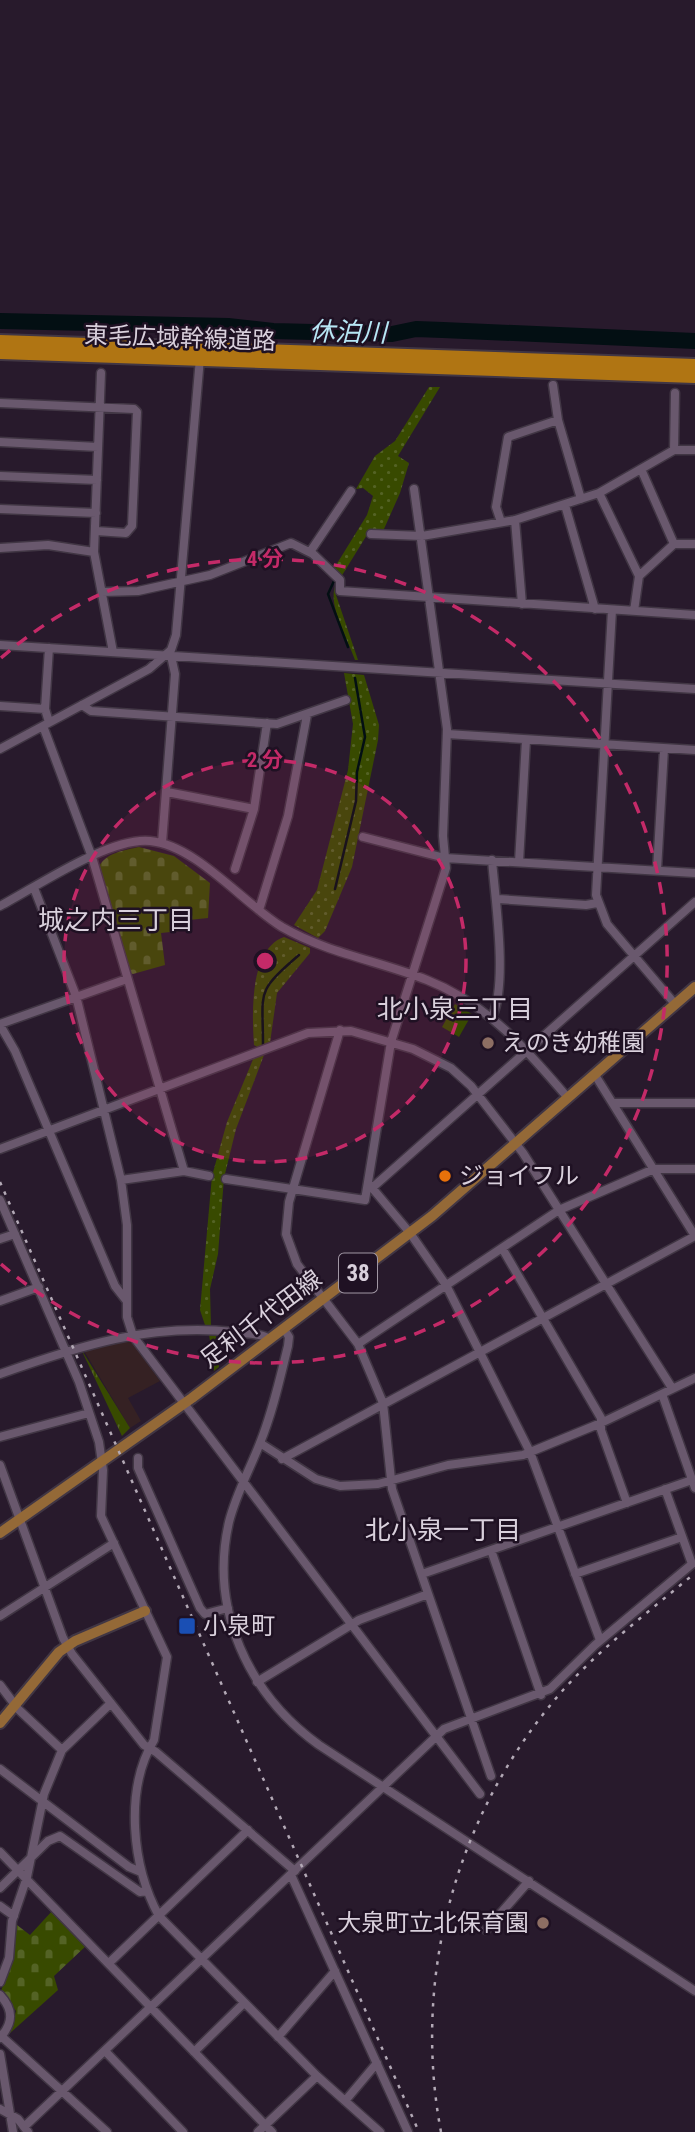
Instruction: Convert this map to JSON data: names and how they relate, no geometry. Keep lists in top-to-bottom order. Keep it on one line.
{"streets":{"highway":["東毛広域幹線道路"],"main road":["38","足利千代田線"]},"districts":["城之内三丁目","北小泉三丁目","北小泉一丁目"],"water":["休泊川"],"places":{"other":["えのき幼稚園","ジョイフル","大泉町立北保育園"],"transit":["小泉町"]},"rings":["4 分","2 分"]}
